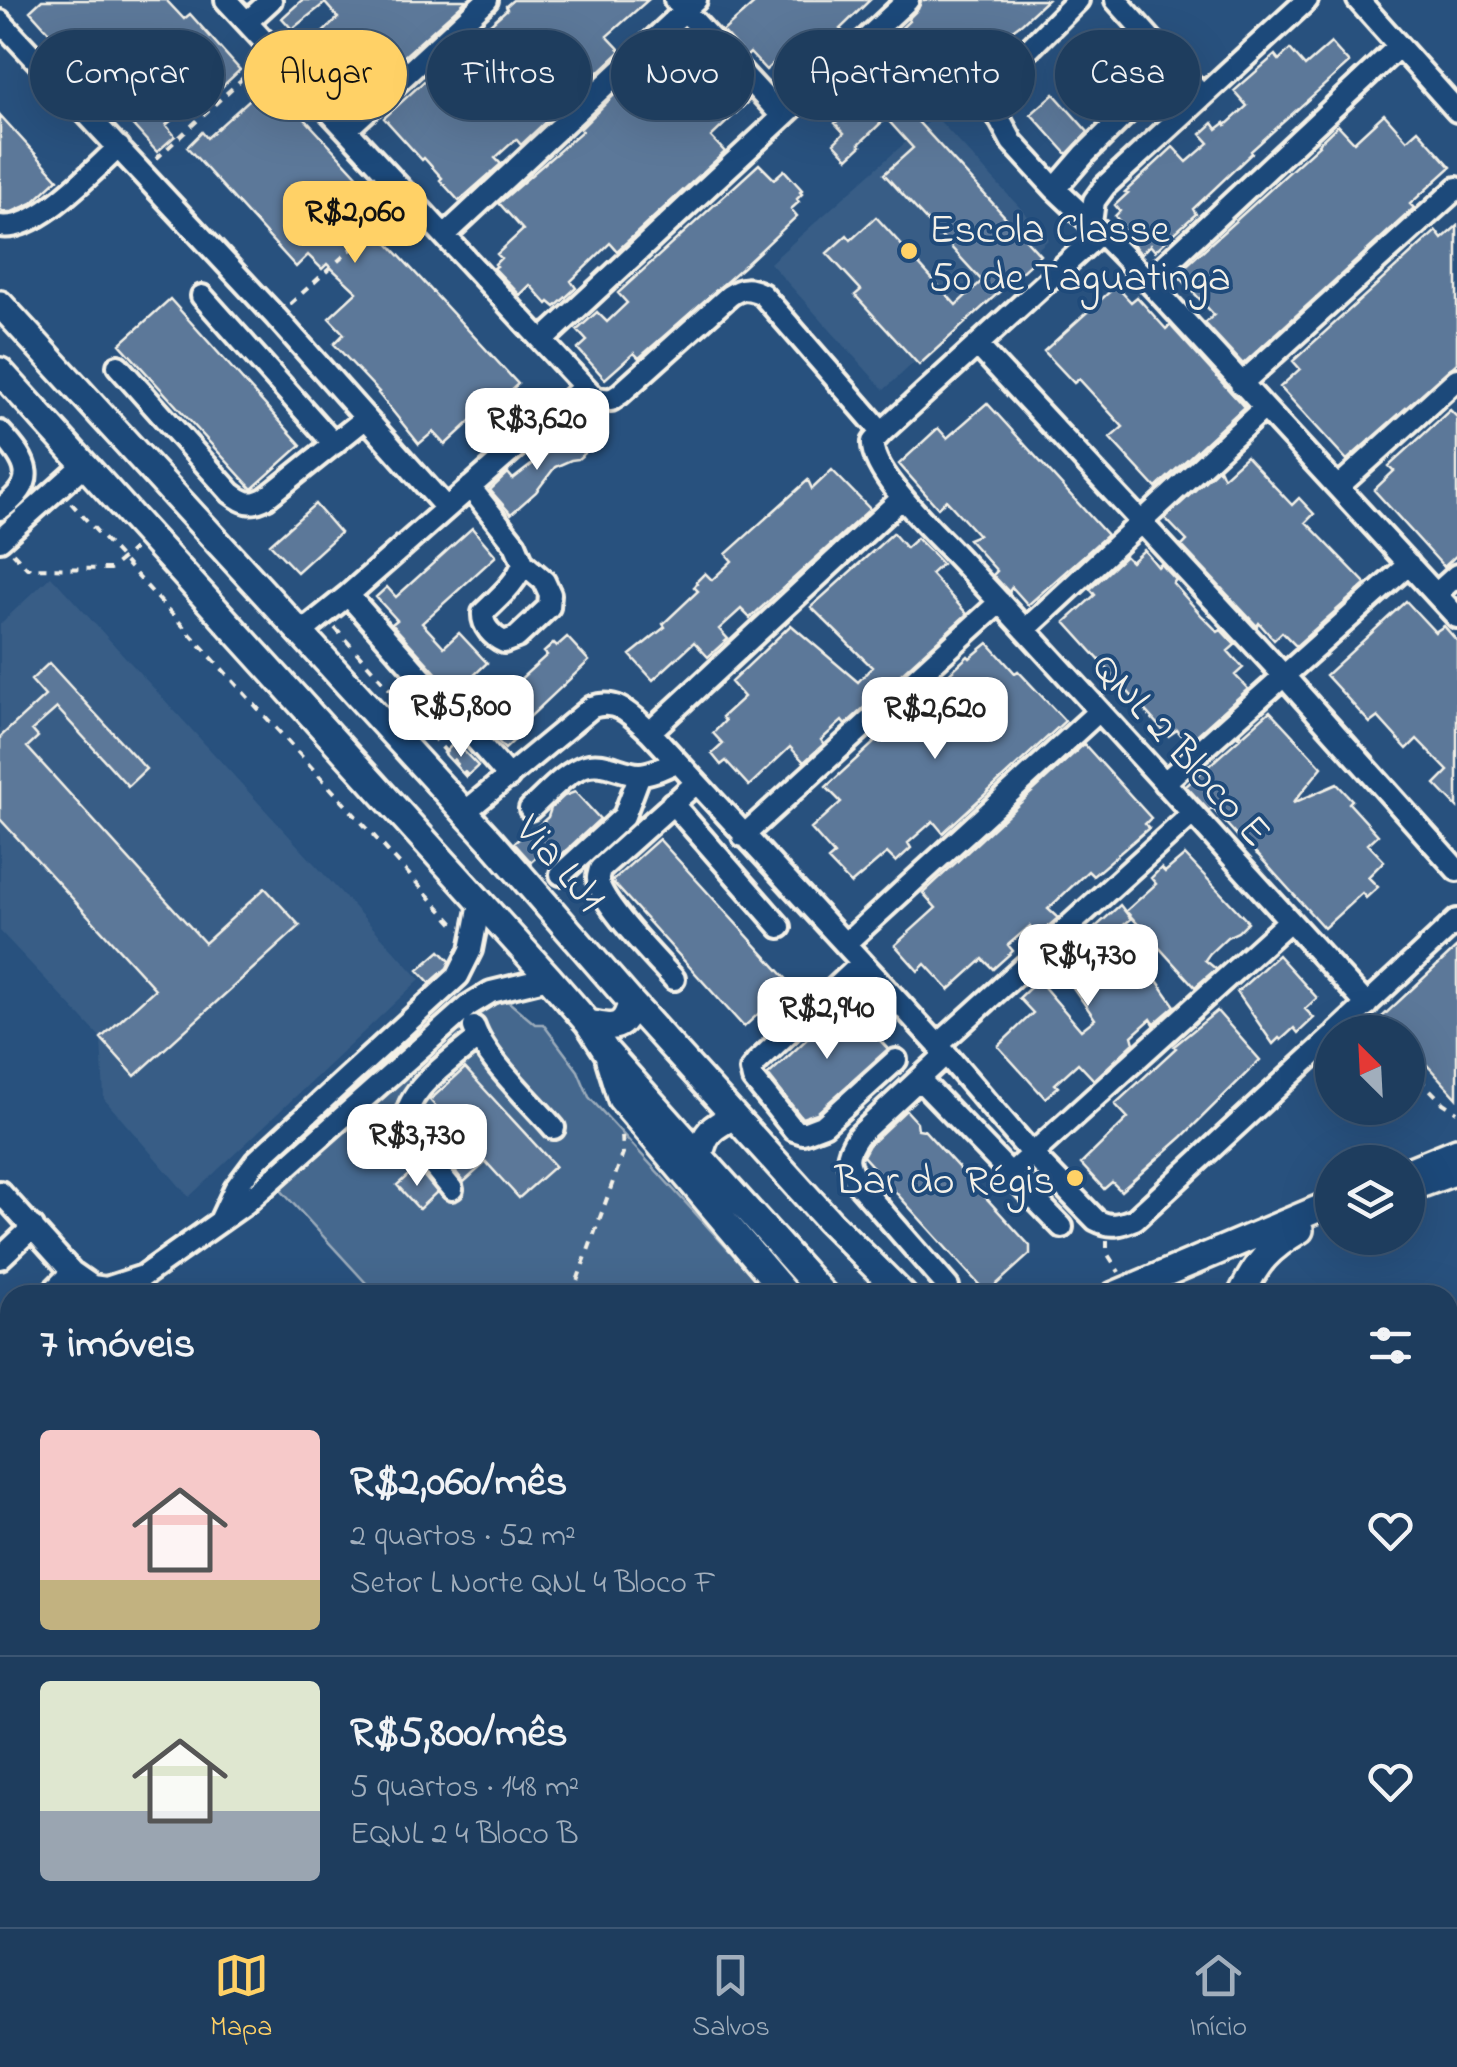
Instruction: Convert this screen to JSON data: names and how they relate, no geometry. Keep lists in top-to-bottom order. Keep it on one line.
{"streets":{"main road":["Via LJ1"],"street":["QNL 2 Bloco E"]},"places":["Escola Classe 50 de Taguatinga","Bar do Régis"],"north":"top left","page":{"chip":["Comprar","Alugar","Filtros","Novo","Apartamento","Casa"],"price":["R$2,060","R$3,620","R$5,800","R$2,620","R$4,730","R$2,940","R$3,730"],"heading":"7 imóveis","list":[{"name":"R$2,060/mês","note":"2 quartos · 52 m² · Setor L Norte QNL 4 Bloco F"},{"name":"R$5,800/mês","note":"5 quartos · 148 m² · EQNL 2 4 Bloco B"}],"tabs":["Mapa","Salvos","Início"]}}
